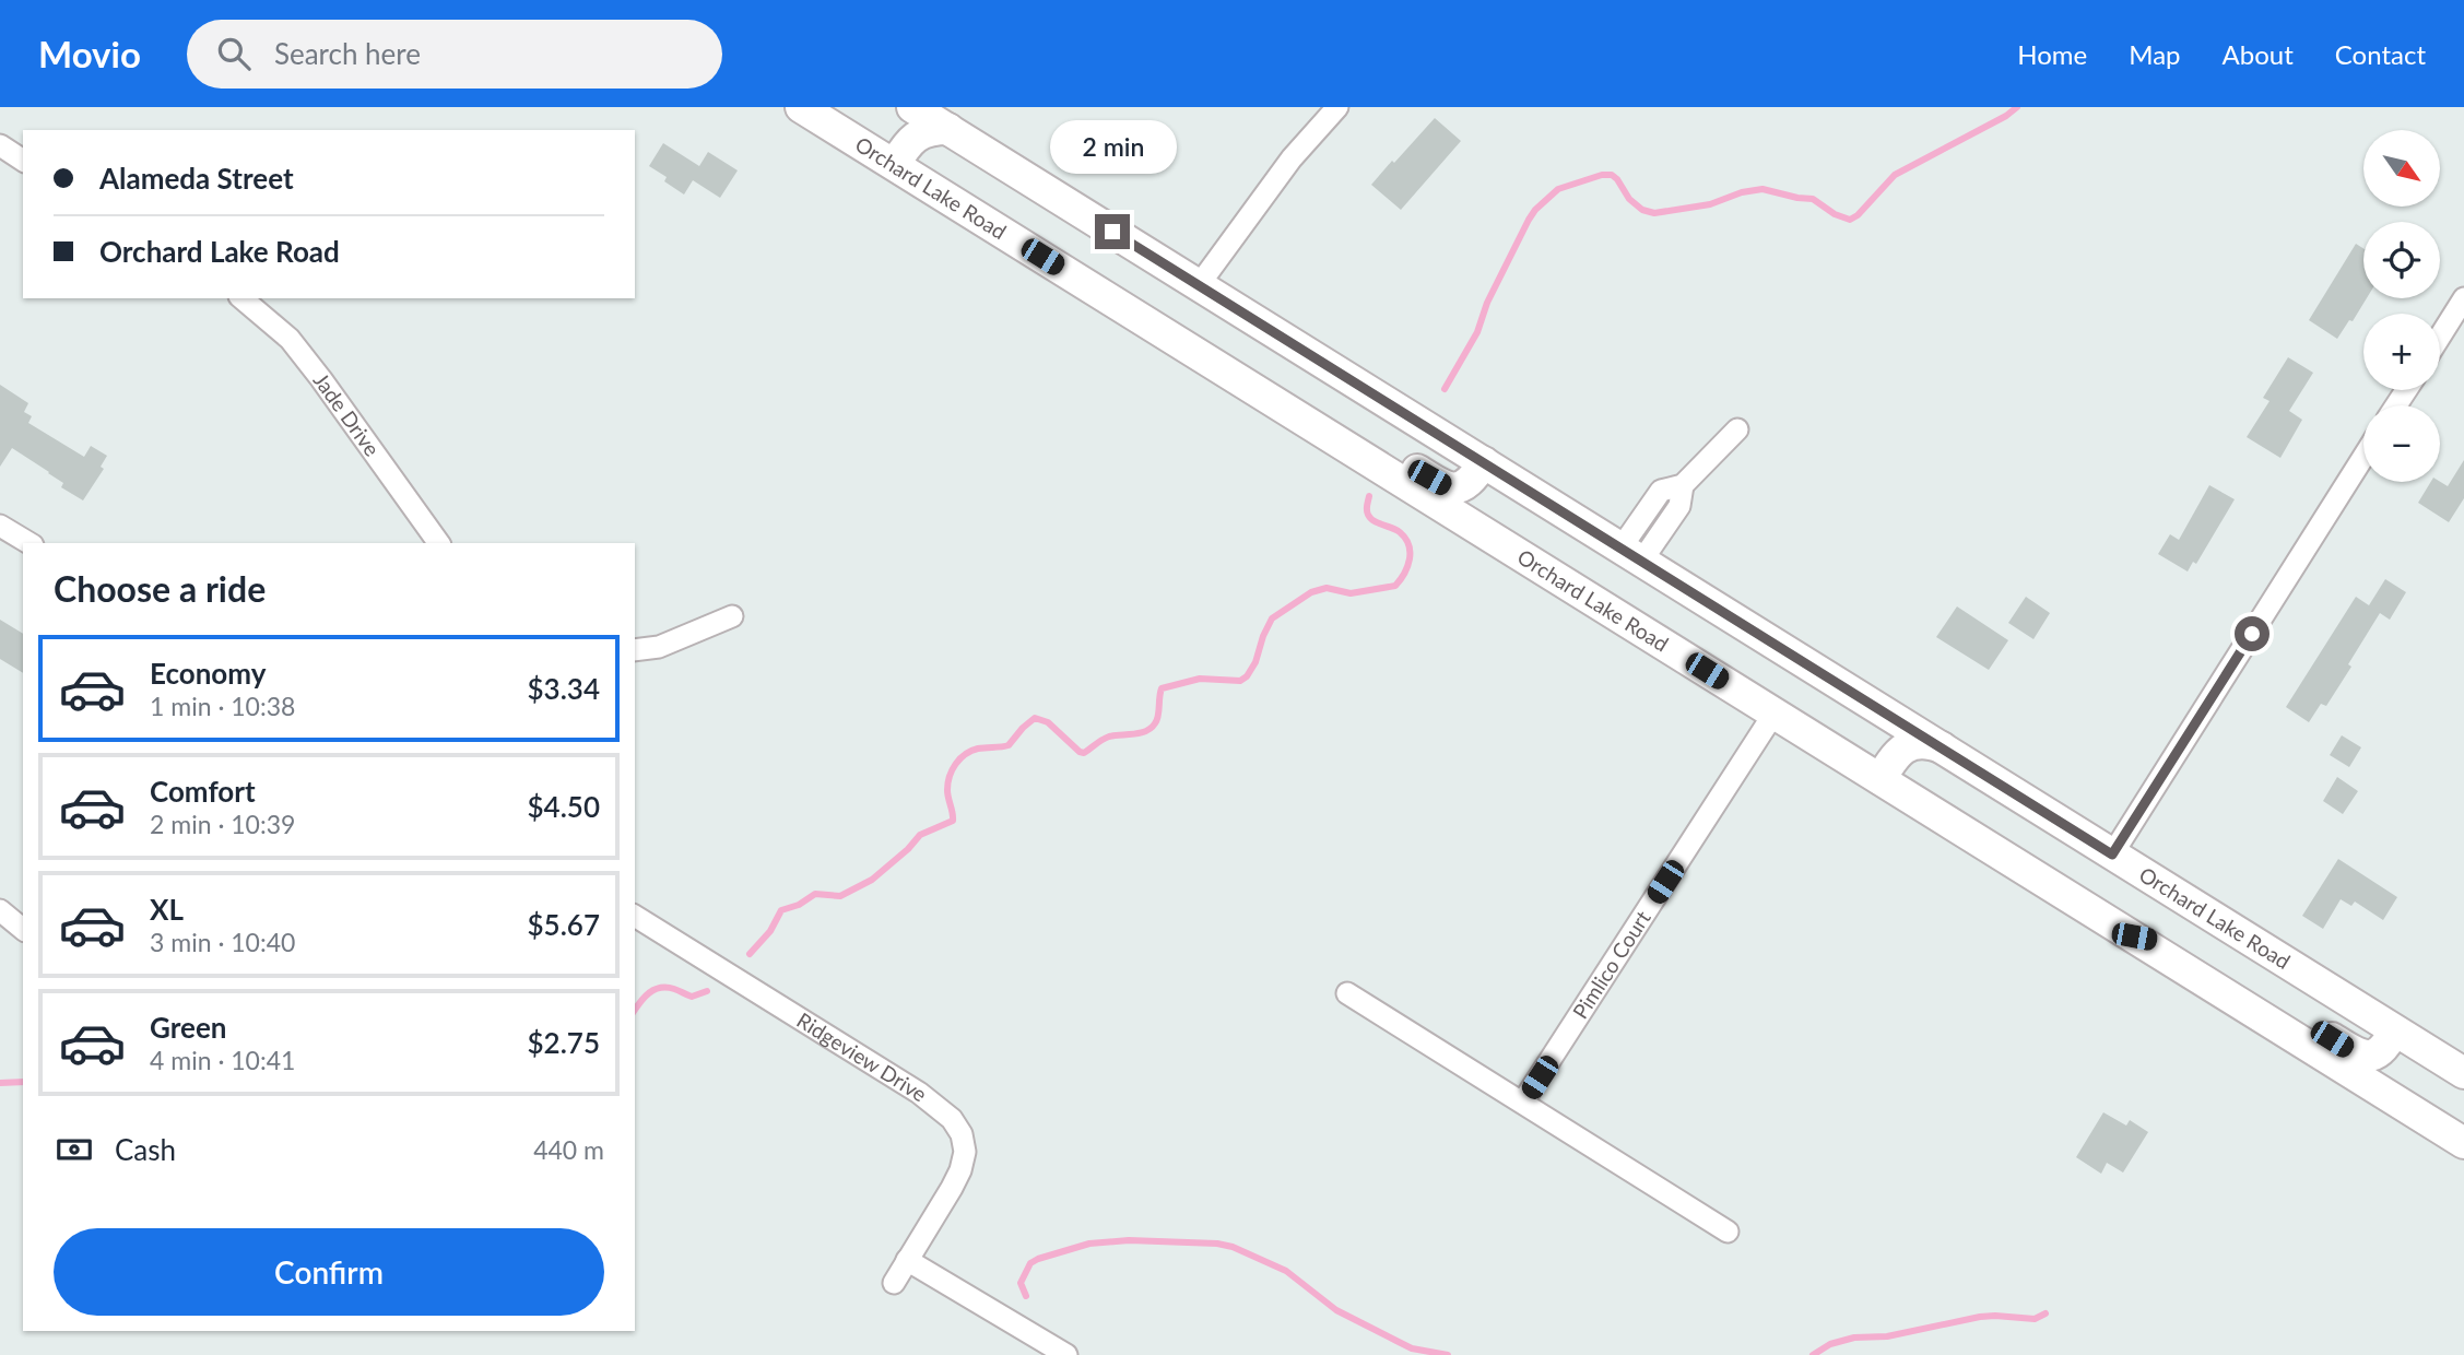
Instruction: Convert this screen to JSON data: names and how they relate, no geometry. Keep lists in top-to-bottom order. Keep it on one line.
{"streets":{"main road":["Orchard Lake Road"],"street":["Jade Drive","Pimlico Court","Ridgeview Drive"]},"crossings":[["Orchard Lake Road","Pimlico Court"]],"north":"bottom right","page":{"header":"Movio","search":"Search here","nav":["Home","Map","About","Contact"],"bubble":"2 min","map_buttons":["+","−"],"banner":["Alameda Street","Orchard Lake Road"],"heading":"Choose a ride","list":[{"name":"Economy","note":"1 min · 10:38","value":"$3.34"},{"name":"Comfort","note":"2 min · 10:39","value":"$4.50"},{"name":"XL","note":"3 min · 10:40","value":"$5.67"},{"name":"Green","note":"4 min · 10:41","value":"$2.75"}],"pay":["Cash","440 m"],"buttons":"Confirm"}}
